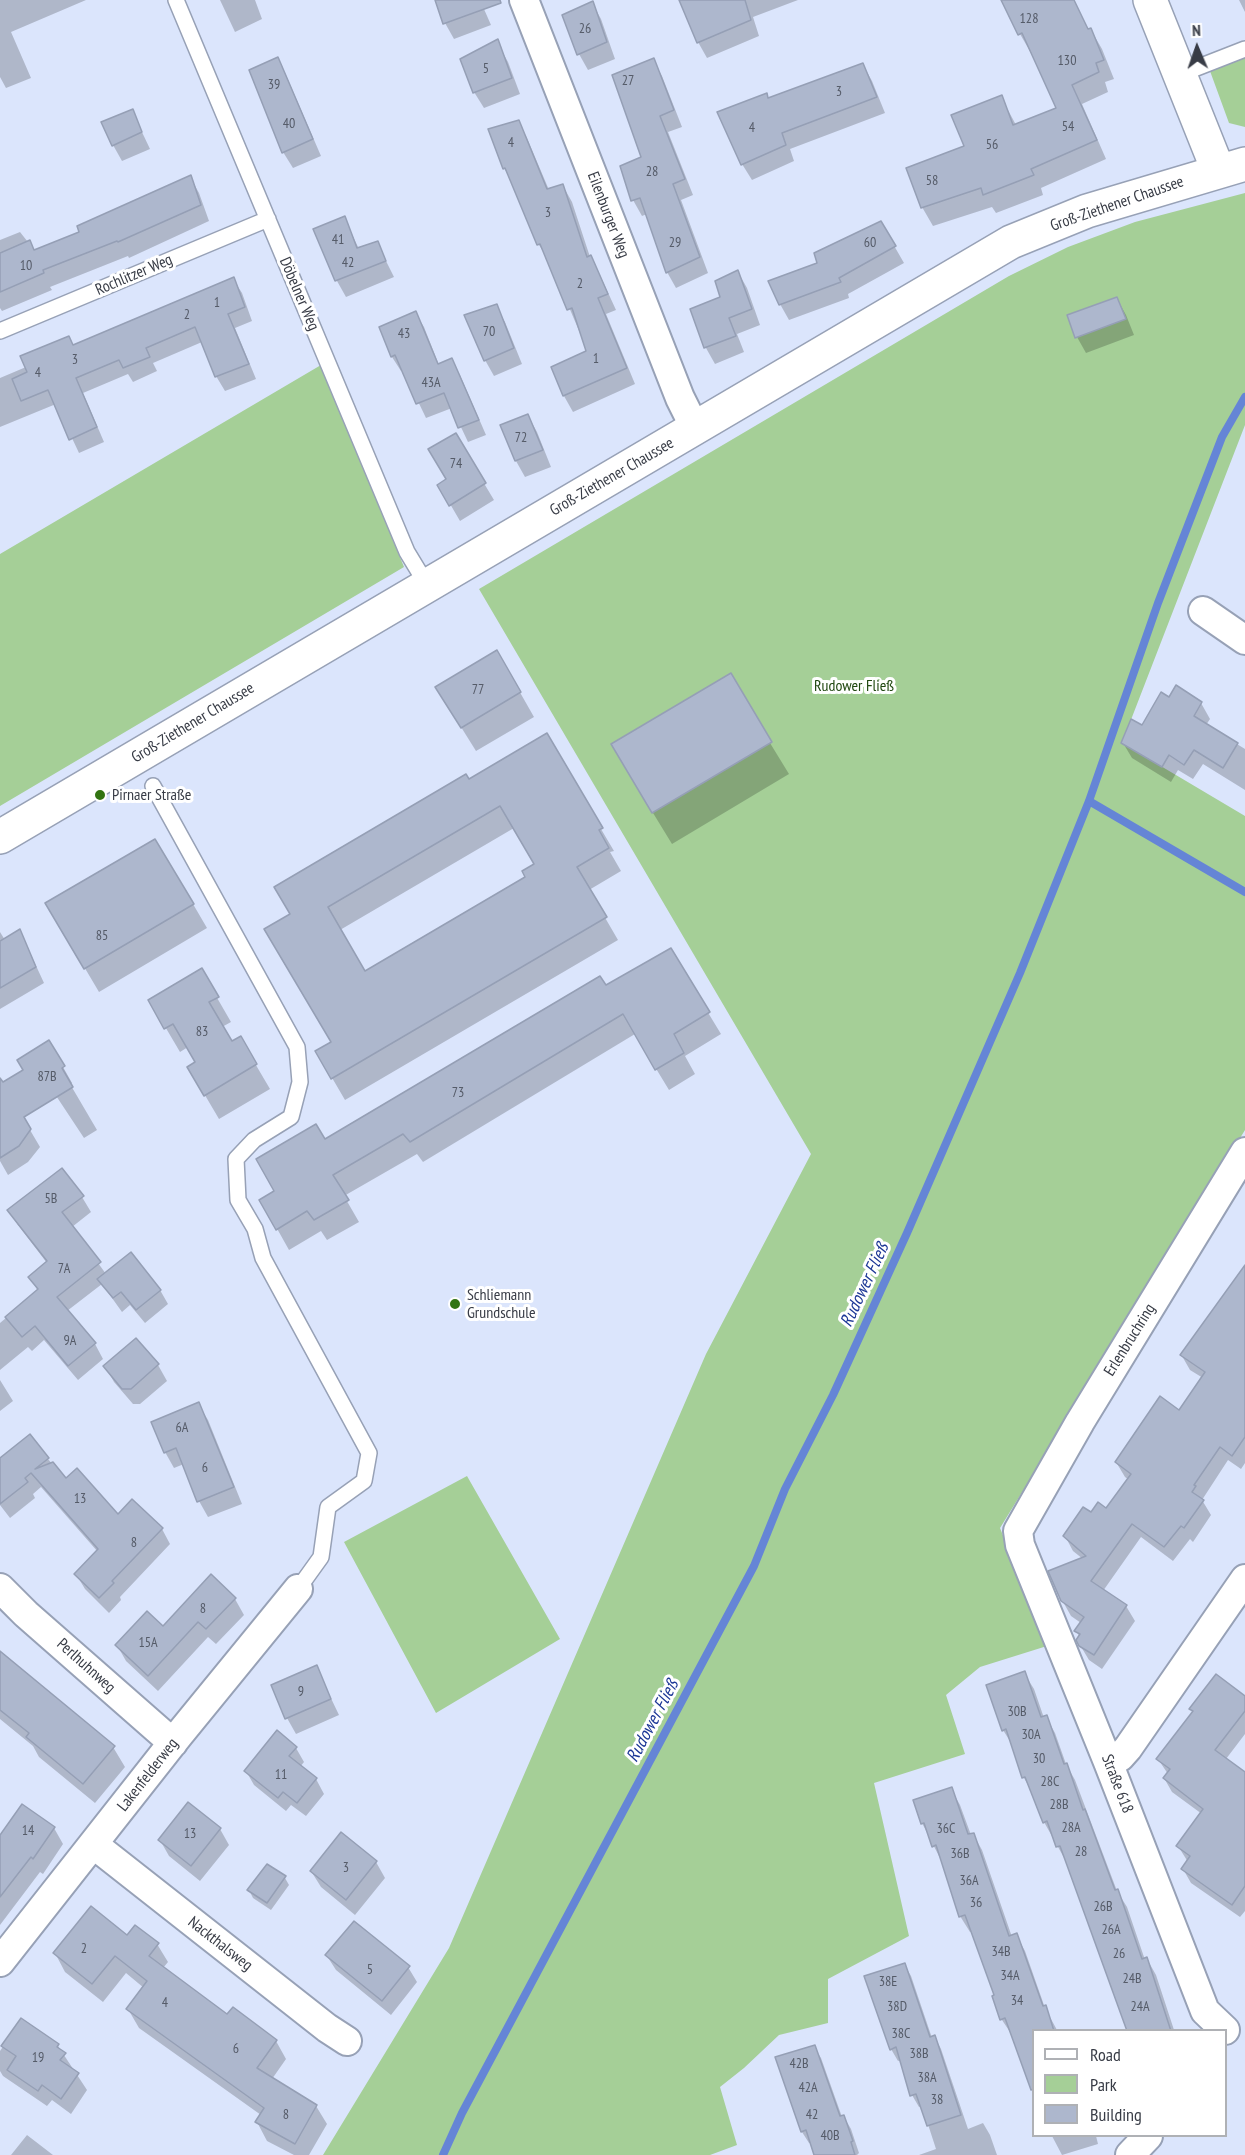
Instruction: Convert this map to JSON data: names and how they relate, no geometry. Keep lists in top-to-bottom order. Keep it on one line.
{"streets":{"street":["Groß-Ziethener Chaussee","Eilenburger Weg","Erlenbruchring","Perlhuhnweg","Lakenfelderweg","Straße 618","Nackthalsweg"],"lane":["Rochlitzer Weg","Döbelner Weg"]},"crossings":[["Groß-Ziethener Chaussee","Eilenburger Weg"],["Groß-Ziethener Chaussee","Döbelner Weg"],["Rochlitzer Weg","Döbelner Weg"],["Erlenbruchring","Straße 618"],["Perlhuhnweg","Lakenfelderweg"],["Lakenfelderweg","Nackthalsweg"]],"water":["Rudower Fließ"],"parks":["Rudower Fließ"],"places":["Pirnaer Straße","Schliemann Grundschule"],"house_numbers":["128","26","130","5","27","39","3","40","54","4","4","56","28","58","3","41","29","60","42","10","2","1","2","70","43","1","3","4","43A","72","74","77","85","83","87B","73","5B","7A","9A","6A","6","13","8","8","15A","9","30B","30A","30","11","28C","28B","28A","36C","14","13","28","36B","3","36A","36","26B","26A","2","34B","26","5","34A","24B","38E","34","4","38D","24A","38C","6","38B","19","42B","38A","42A","38","8","42","40B"],"legend":["Road","Park","Building"],"north":"top"}
